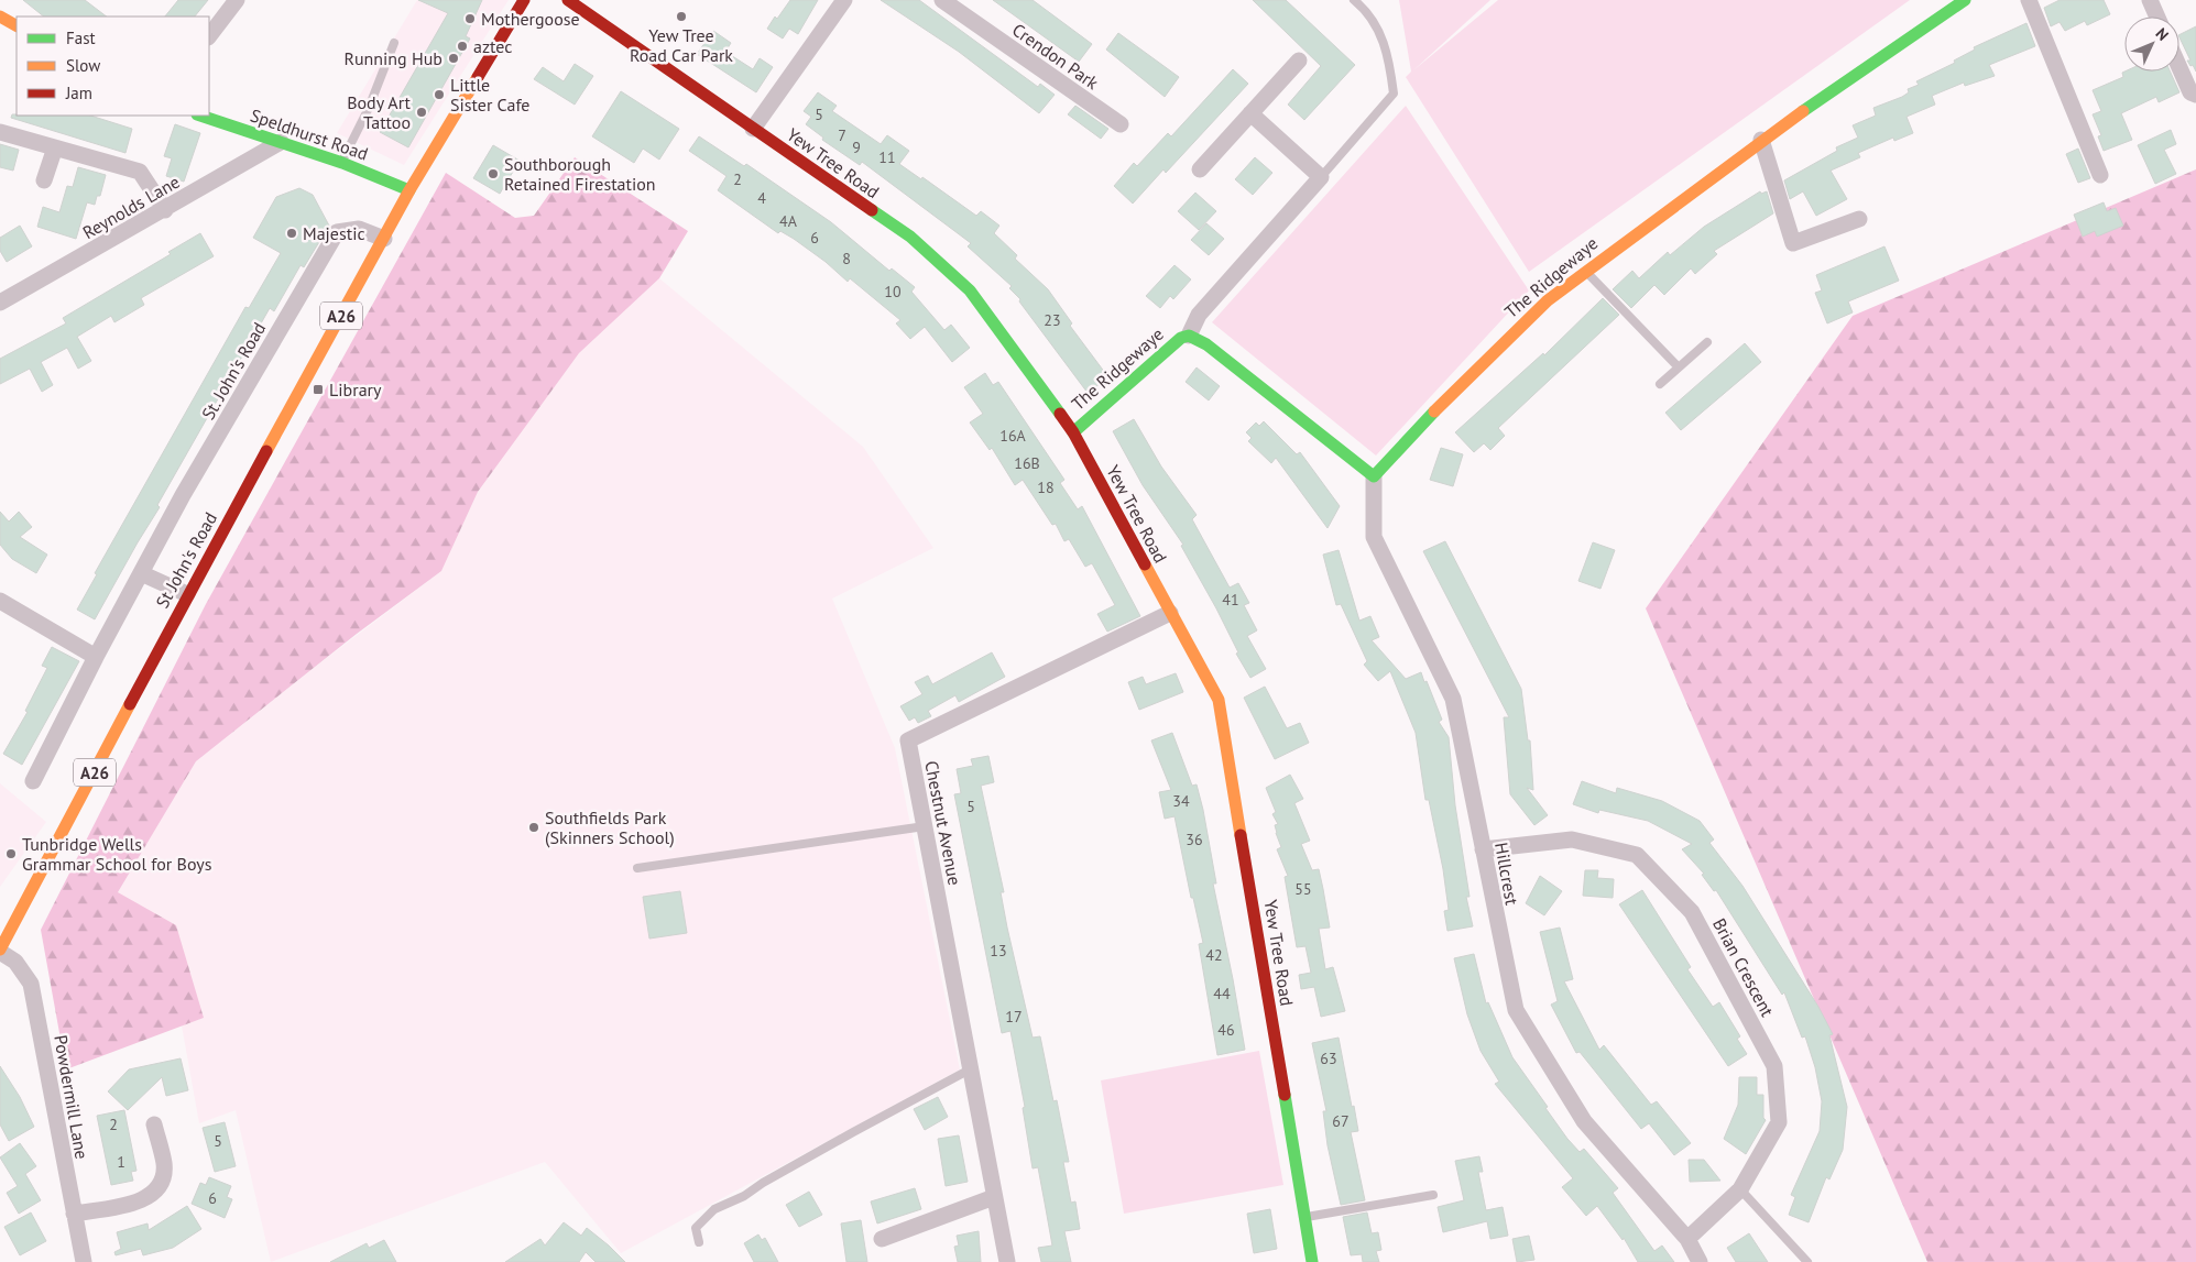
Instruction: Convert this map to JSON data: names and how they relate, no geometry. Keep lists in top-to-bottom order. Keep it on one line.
{"streets":{"main road":["Speldhurst Road","Yew Tree Road","The Ridgewaye","A26","St John's Road"],"street":["Crendon Park","Reynolds Lane","St. John's Road","Chestnut Avenue","Hillcrest","Brian Crescent","Powdermill Lane"]},"crossings":[["Speldhurst Road","Reynolds Lane"],["Speldhurst Road","A26"],["Speldhurst Road","St John's Road"],["Yew Tree Road","The Ridgewaye"],["Yew Tree Road","Chestnut Avenue"],["The Ridgewaye","Hillcrest"],["A26","St John's Road"],["St. John's Road","St John's Road"],["St John's Road","Powdermill Lane"],["Hillcrest","Brian Crescent"]],"places":{"other":["Yew Tree Road Car Park","Mothergoose","aztec","Running Hub","Little Sister Cafe","Body Art Tattoo","Southborough Retained Firestation","Majestic","Southfields Park (Skinners School)","Tunbridge Wells Grammar School for Boys"],"transit":["Library"]},"house_numbers":["5","7","9","11","2","4","4A","6","8","10","23","16A","16B","18","41","34","5","36","55","13","42","44","17","46","63","67","2","5","1","6"],"legend":["Fast","Slow","Jam"],"north":"top right"}
